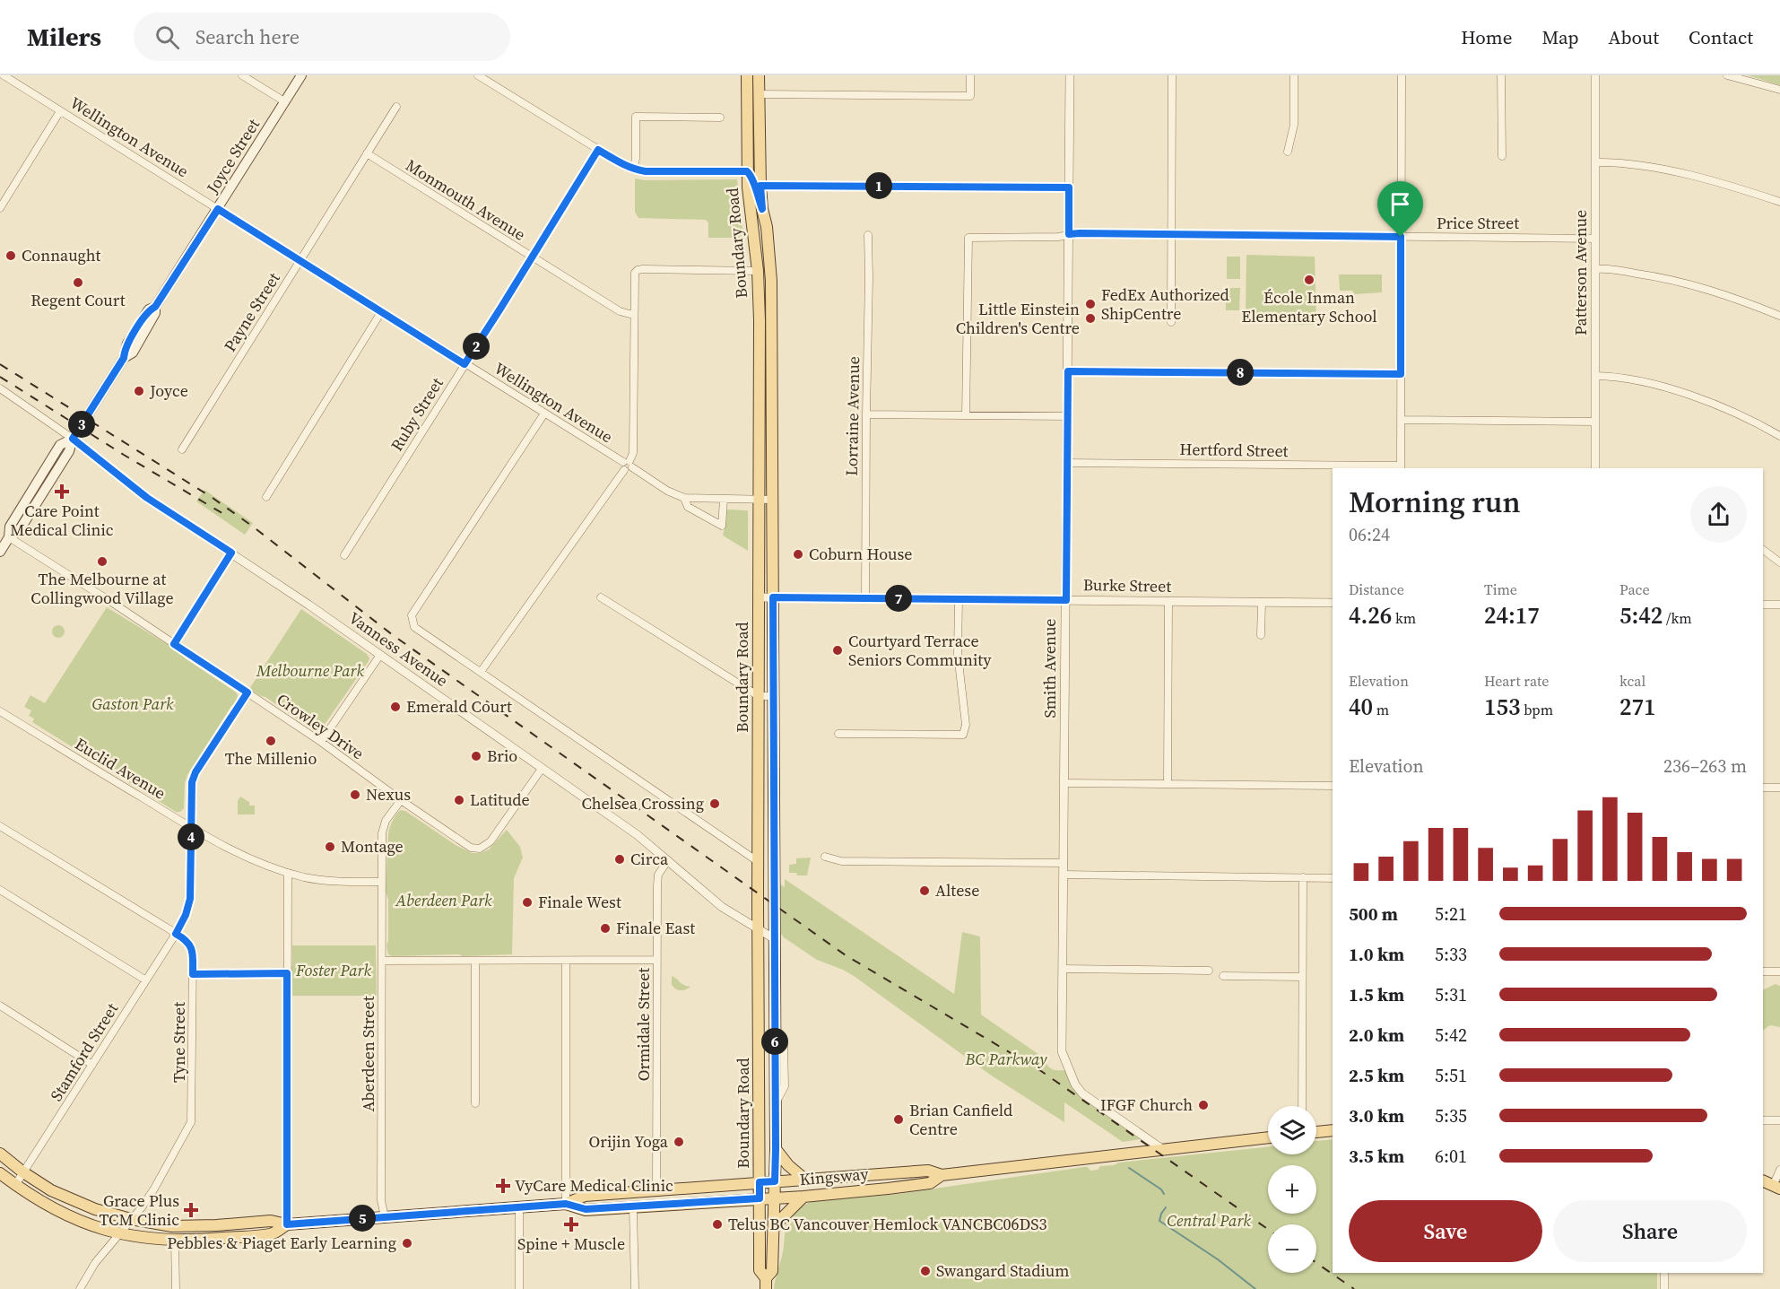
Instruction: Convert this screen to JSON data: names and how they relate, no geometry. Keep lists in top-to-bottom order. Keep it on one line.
{"streets":{"main road":["Joyce Street","Boundary Road","Kingsway"],"street":["Wellington Avenue","Monmouth Avenue","Price Street","Patterson Avenue","Payne Street","Ruby Street","Lorraine Avenue","Hertford Street","Burke Street","Vanness Avenue","Smith Avenue","Crowley Drive","Euclid Avenue","Ormidale Street","Tyne Street","Stamford Street","Aberdeen Street"]},"crossings":[["Wellington Avenue","Joyce Street"],["Wellington Avenue","Boundary Road"],["Wellington Avenue","Payne Street"],["Wellington Avenue","Ruby Street"],["Wellington Avenue","Vanness Avenue"],["Joyce Street","Vanness Avenue"],["Joyce Street","Crowley Drive"],["Monmouth Avenue","Payne Street"],["Monmouth Avenue","Ruby Street"],["Price Street","Patterson Avenue"],["Price Street","Smith Avenue"],["Boundary Road","Burke Street"],["Boundary Road","Vanness Avenue"],["Boundary Road","Kingsway"],["Lorraine Avenue","Burke Street"],["Hertford Street","Smith Avenue"],["Burke Street","Smith Avenue"],["Vanness Avenue","Crowley Drive"],["Vanness Avenue","Ormidale Street"],["Smith Avenue","Kingsway"],["Crowley Drive","Aberdeen Street"],["Euclid Avenue","Aberdeen Street"],["Ormidale Street","Kingsway"],["Tyne Street","Stamford Street"],["Tyne Street","Kingsway"],["Stamford Street","Kingsway"],["Aberdeen Street","Kingsway"]],"parks":["Melbourne Park","Gaston Park","Aberdeen Park","Foster Park","BC Parkway","Central Park"],"places":{"other":["Connaught","École Inman Elementary School","Regent Court","FedEx Authorized ShipCentre","Little Einstein Children's Centre","Joyce","Coburn House","The Melbourne at Collingwood Village","Courtyard Terrace Seniors Community","Emerald Court","The Millenio","Brio","Nexus","Latitude","Chelsea Crossing","Montage","Circa","Altese","Finale West","Finale East","IFGF Church","Brian Canfield Centre","Orijin Yoga","Telus BC Vancouver Hemlock VANCBC06DS3","Pebbles & Piaget Early Learning","Swangard Stadium"],"health":["Care Point Medical Clinic","VyCare Medical Clinic","Grace Plus TCM Clinic","Spine + Muscle"]},"page":{"header":"Milers","search":"Search here","nav":["Home","Map","About","Contact"],"pins":["1","2","8","3","7","4","6","5"],"heading":["Morning run","06:24"],"stats":[["Distance","4.26 km"],["Time","24:17"],["Pace","5:42 /km"],["Elevation","40 m"],["Heart rate","153 bpm"],["kcal","271"]],"chart":["Elevation","236–263 m"],"list":[{"name":"500 m","note":"5:21"},{"name":"1.0 km","note":"5:33"},{"name":"1.5 km","note":"5:31"},{"name":"2.0 km","note":"5:42"},{"name":"2.5 km","note":"5:51"},{"name":"3.0 km","note":"5:35"},{"name":"3.5 km","note":"6:01"}],"map_buttons":["+","−"],"buttons":["Save","Share"]}}
